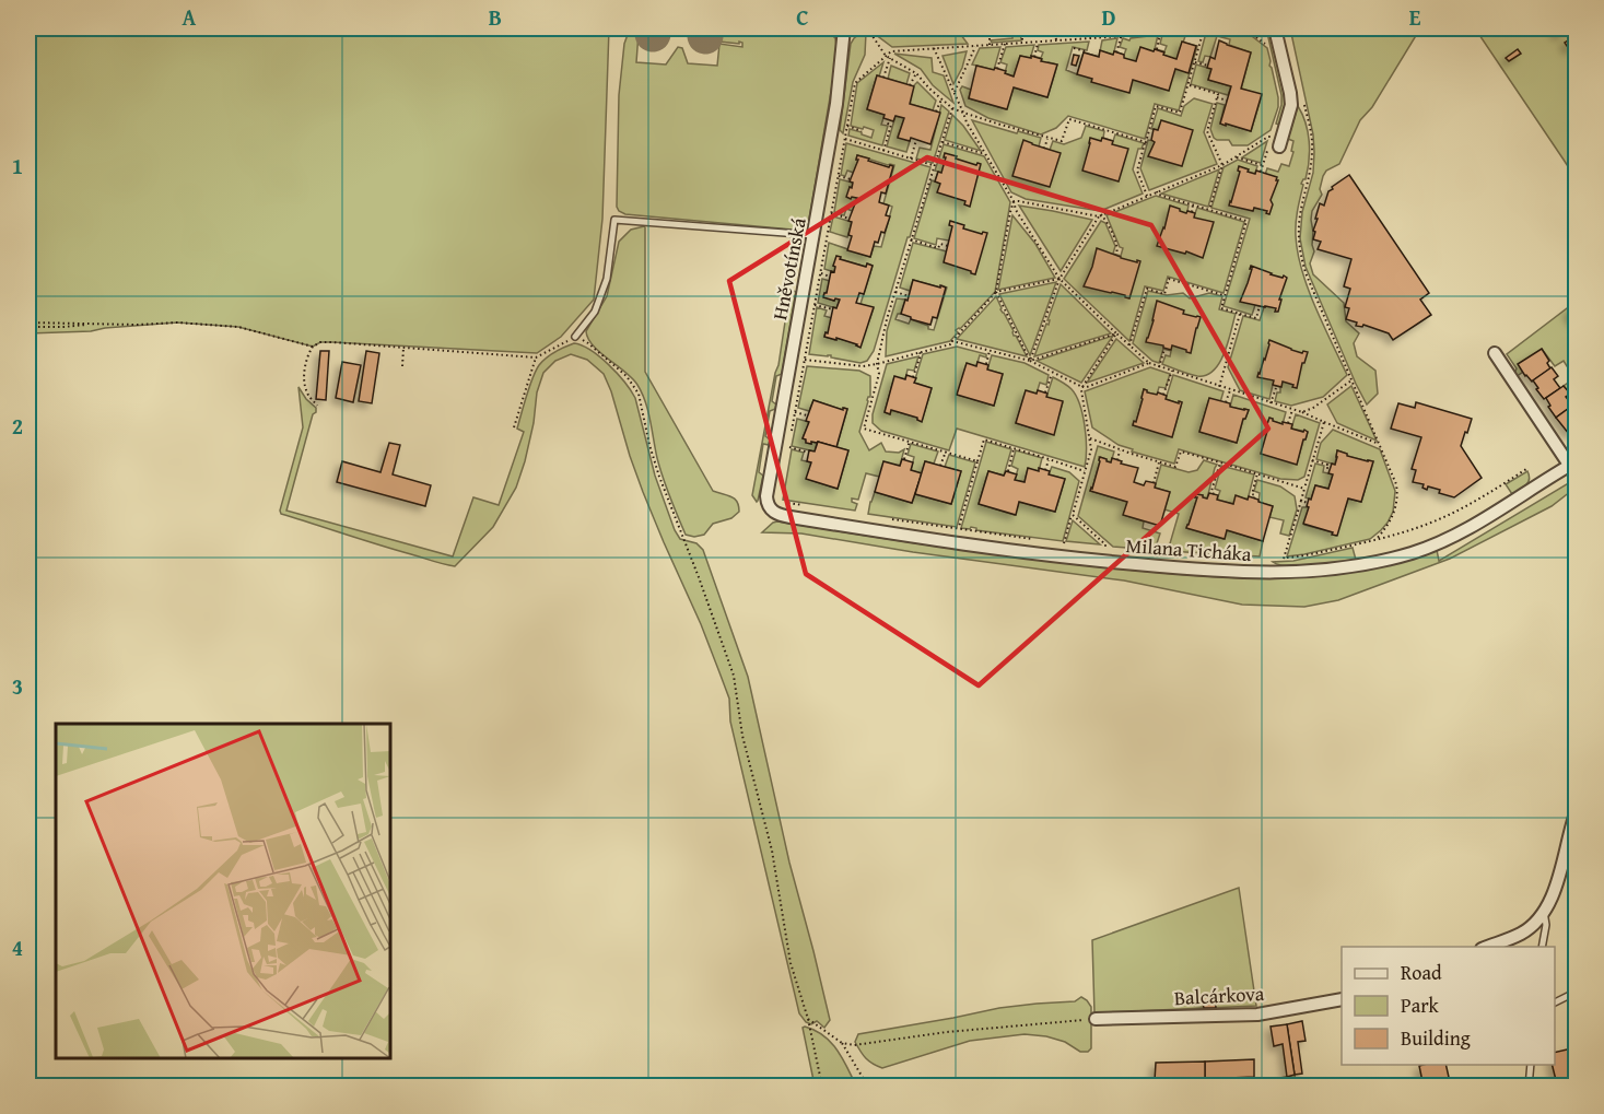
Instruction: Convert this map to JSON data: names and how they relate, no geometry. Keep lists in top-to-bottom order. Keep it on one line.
{"streets":{"street":["Hněvotínská","Milana Ticháka","Balcárkova"]},"crossings":[["Hněvotínská","Milana Ticháka"]],"legend":["Road","Park","Building"],"grid":{"columns":["A","B","C","D","E"],"rows":["1","2","3","4"]}}
